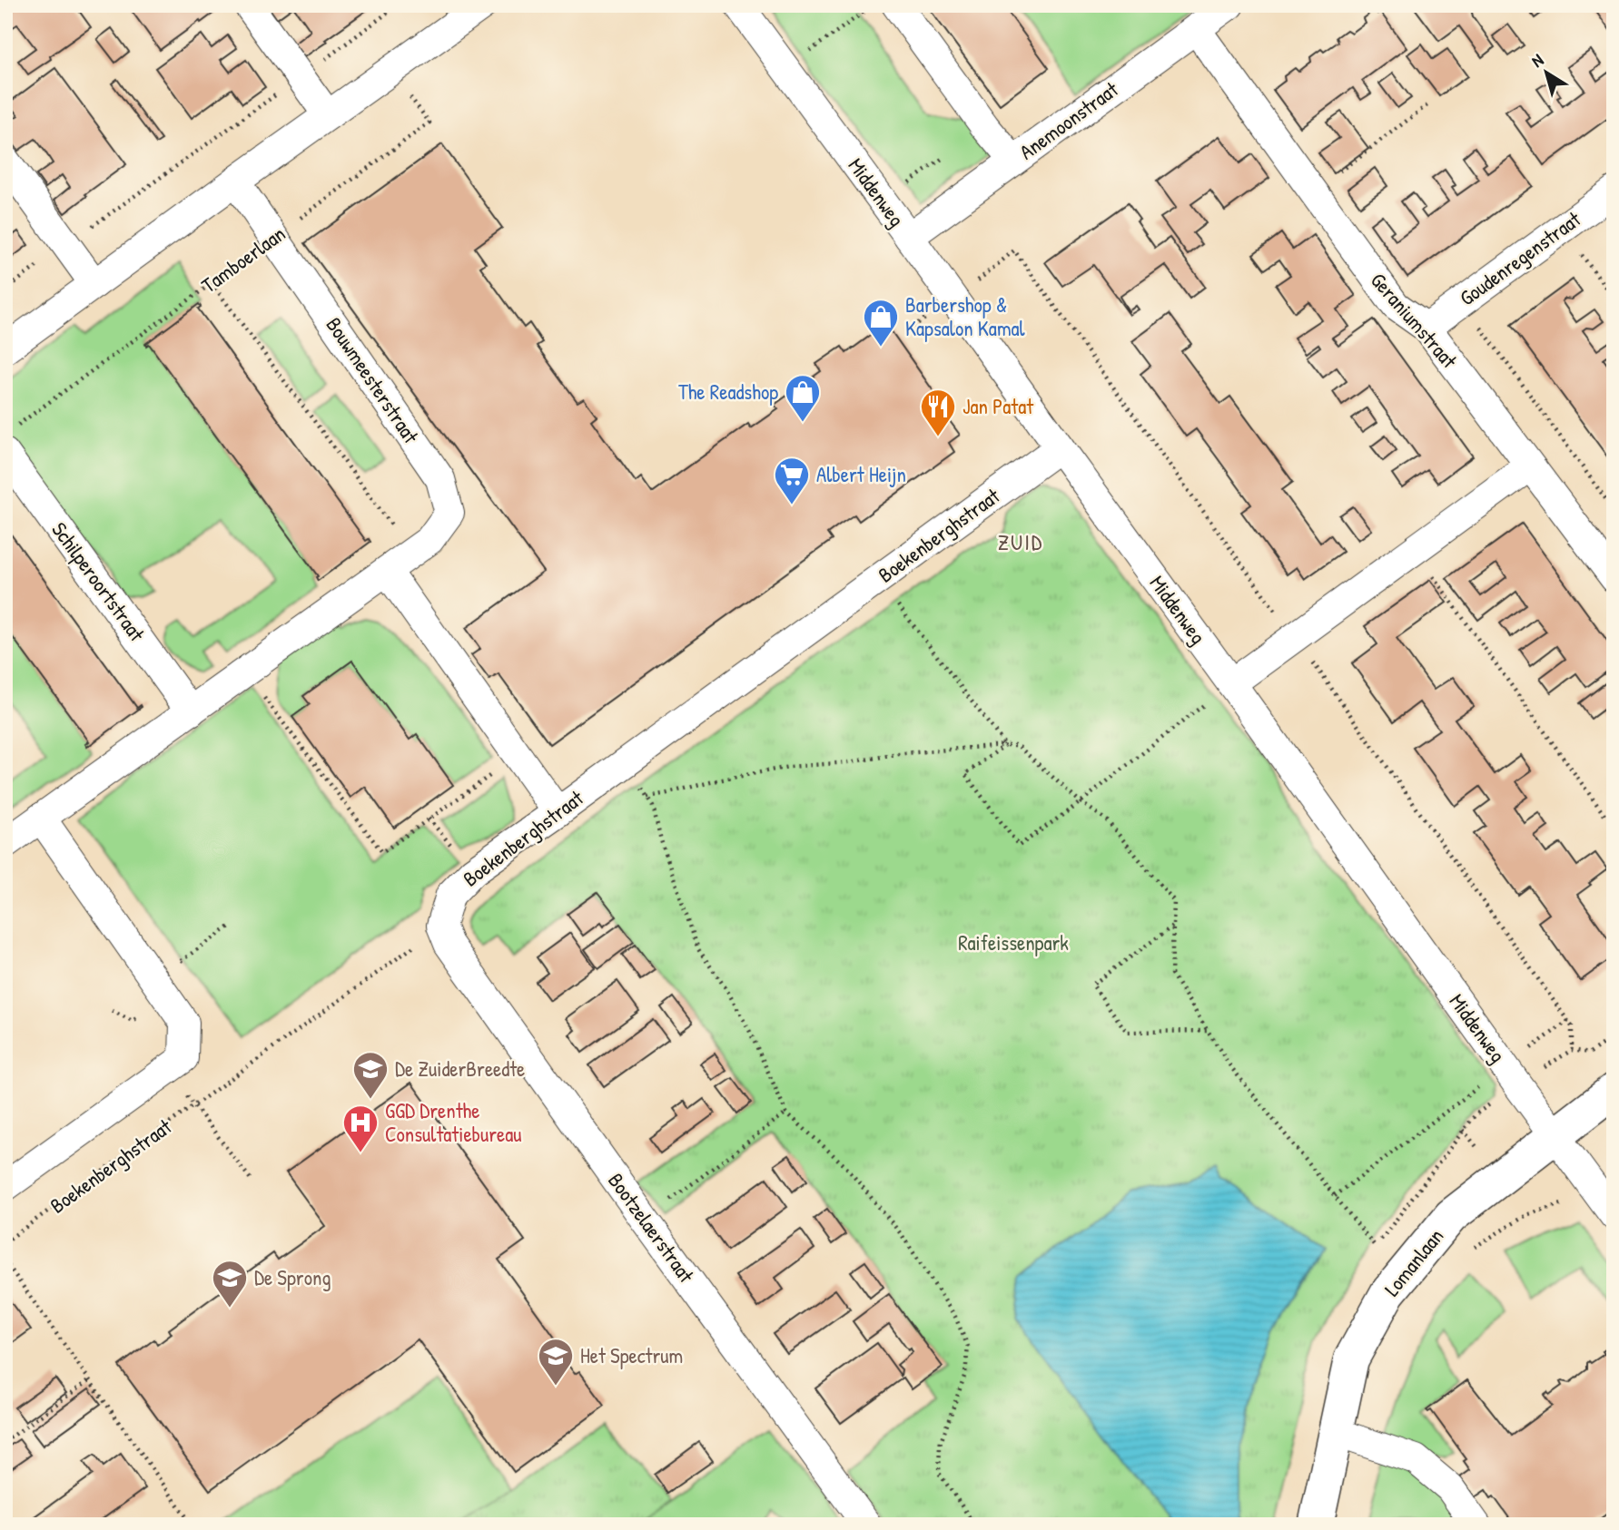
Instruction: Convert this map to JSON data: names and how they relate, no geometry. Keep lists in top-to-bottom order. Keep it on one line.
{"streets":{"street":["Anemoonstraat","Middenweg","Goudenregenstraat","Geraniumstraat","Bouwmeesterstraat","Boekenberghstraat","Schilperoortstraat","Bootzelaerstraat","Lomanlaan"],"path":["Tamboerlaan"]},"crossings":[["Anemoonstraat","Middenweg"],["Anemoonstraat","Geraniumstraat"],["Middenweg","Boekenberghstraat"],["Middenweg","Lomanlaan"],["Goudenregenstraat","Geraniumstraat"],["Tamboerlaan","Bouwmeesterstraat"],["Tamboerlaan","Schilperoortstraat"],["Bouwmeesterstraat","Schilperoortstraat"],["Boekenberghstraat","Bootzelaerstraat"]],"districts":["ZUID"],"parks":["Raifeissenpark"],"places":{"shop":["Barbershop & Kapsalon Kamal","The Readshop"],"restaurant":["Jan Patat"],"supermarket":["Albert Heijn"],"school or university":["De ZuiderBreedte","De Sprong","Het Spectrum"],"hospital":["GGD Drenthe Consultatiebureau"]},"north":"top left"}
